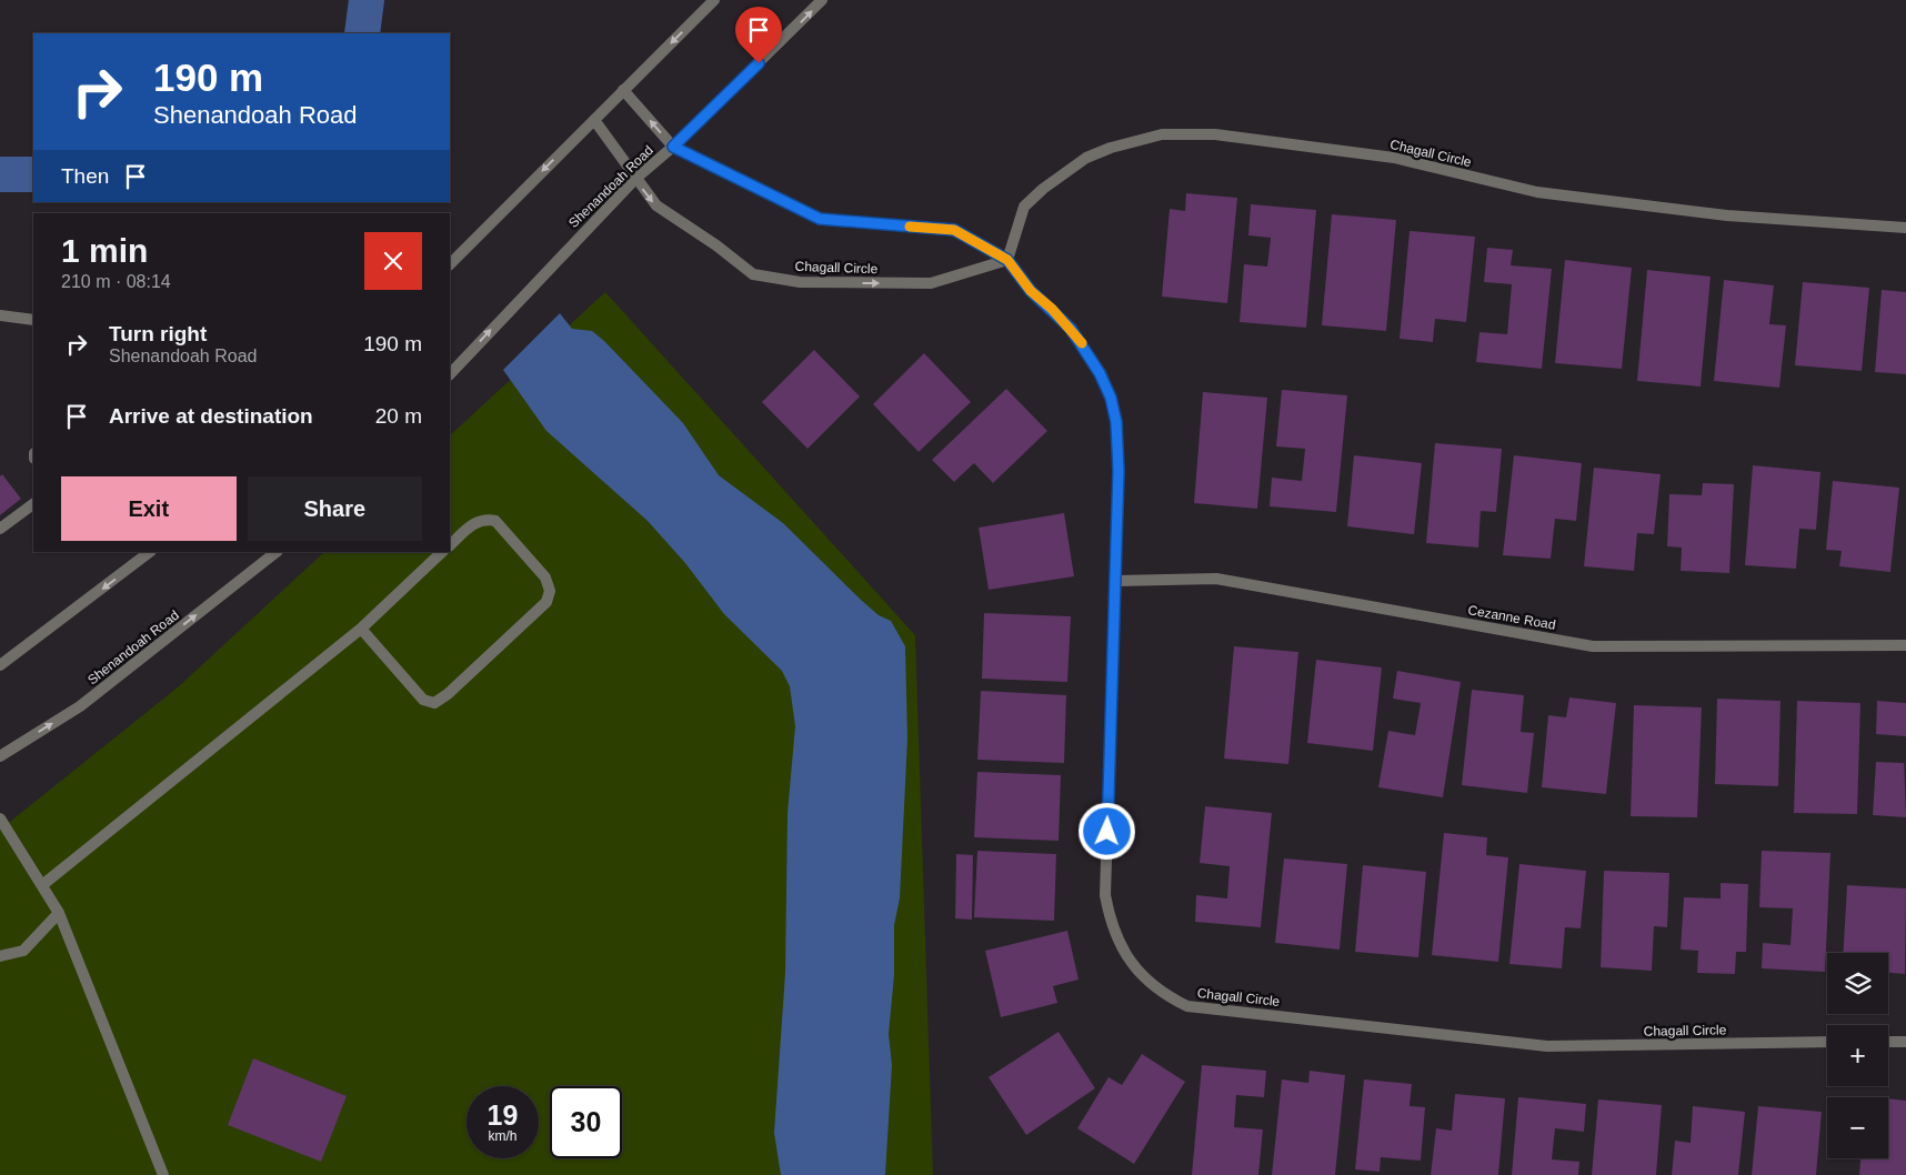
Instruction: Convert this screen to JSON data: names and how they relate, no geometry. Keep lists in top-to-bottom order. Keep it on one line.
{"streets":{"street":["Chagall Circle","Shenandoah Road","Cezanne Road"]},"crossings":[["Chagall Circle","Shenandoah Road"],["Chagall Circle","Cezanne Road"]],"page":{"turn":["190 m","Shenandoah Road"],"then":"Then","heading":["1 min","210 m · 08:14"],"list":[{"name":"Turn right","note":"Shenandoah Road","value":"190 m"},{"name":"Arrive at destination","value":"20 m"}],"buttons":["Exit","Share"],"map_buttons":["+","−"],"speed":"19 km/h","limit":"30"}}
